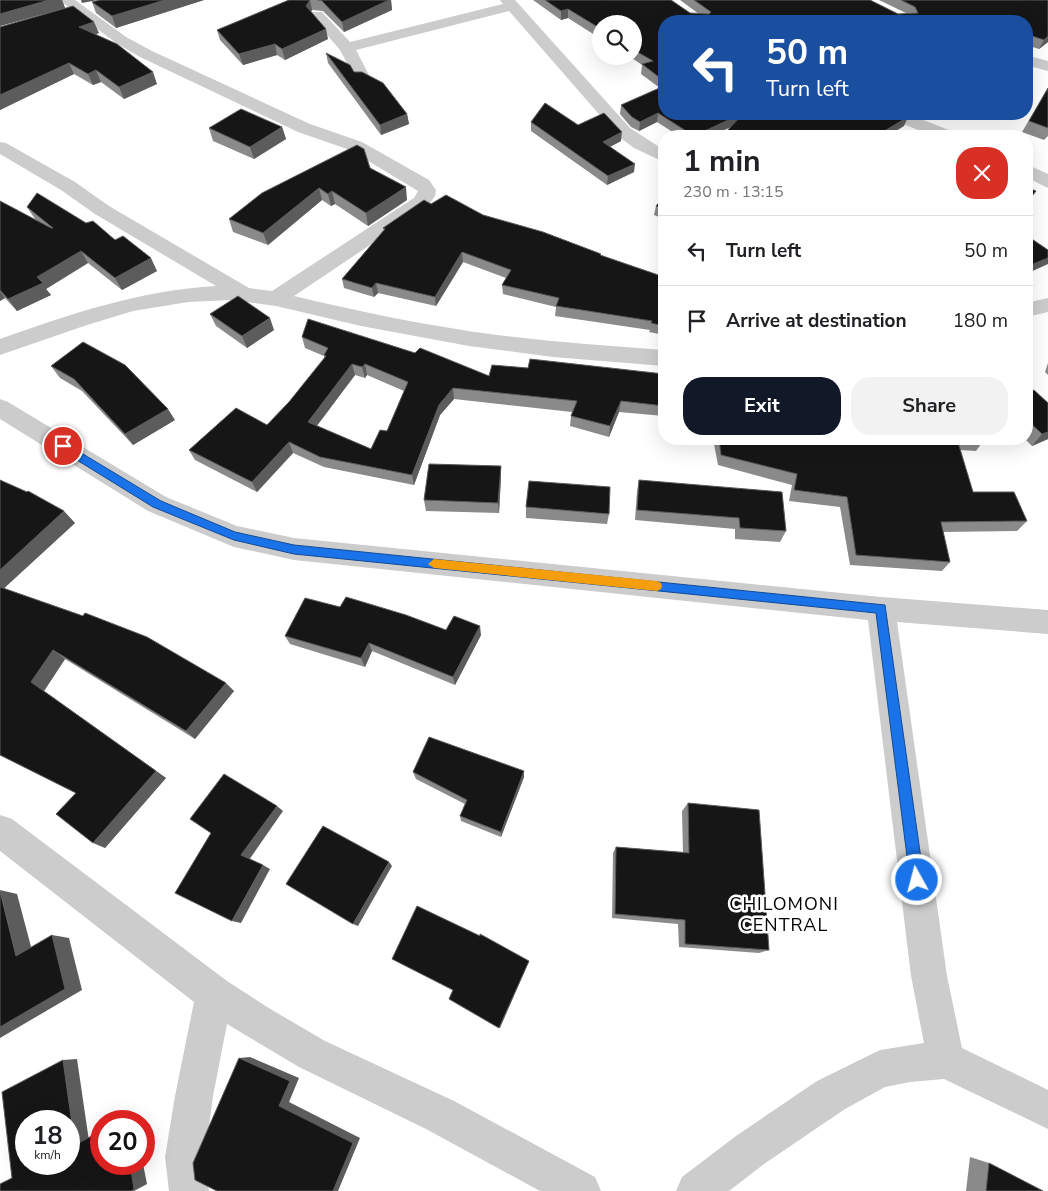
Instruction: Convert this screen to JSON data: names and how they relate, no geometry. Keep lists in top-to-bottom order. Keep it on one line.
{"districts":["CHILOMONI CENTRAL"],"page":{"turn":["50 m","Turn left"],"heading":["1 min","230 m · 13:15"],"list":[{"name":"Turn left","value":"50 m"},{"name":"Arrive at destination","value":"180 m"}],"buttons":["Exit","Share"],"speed":"18 km/h","limit":"20"}}
